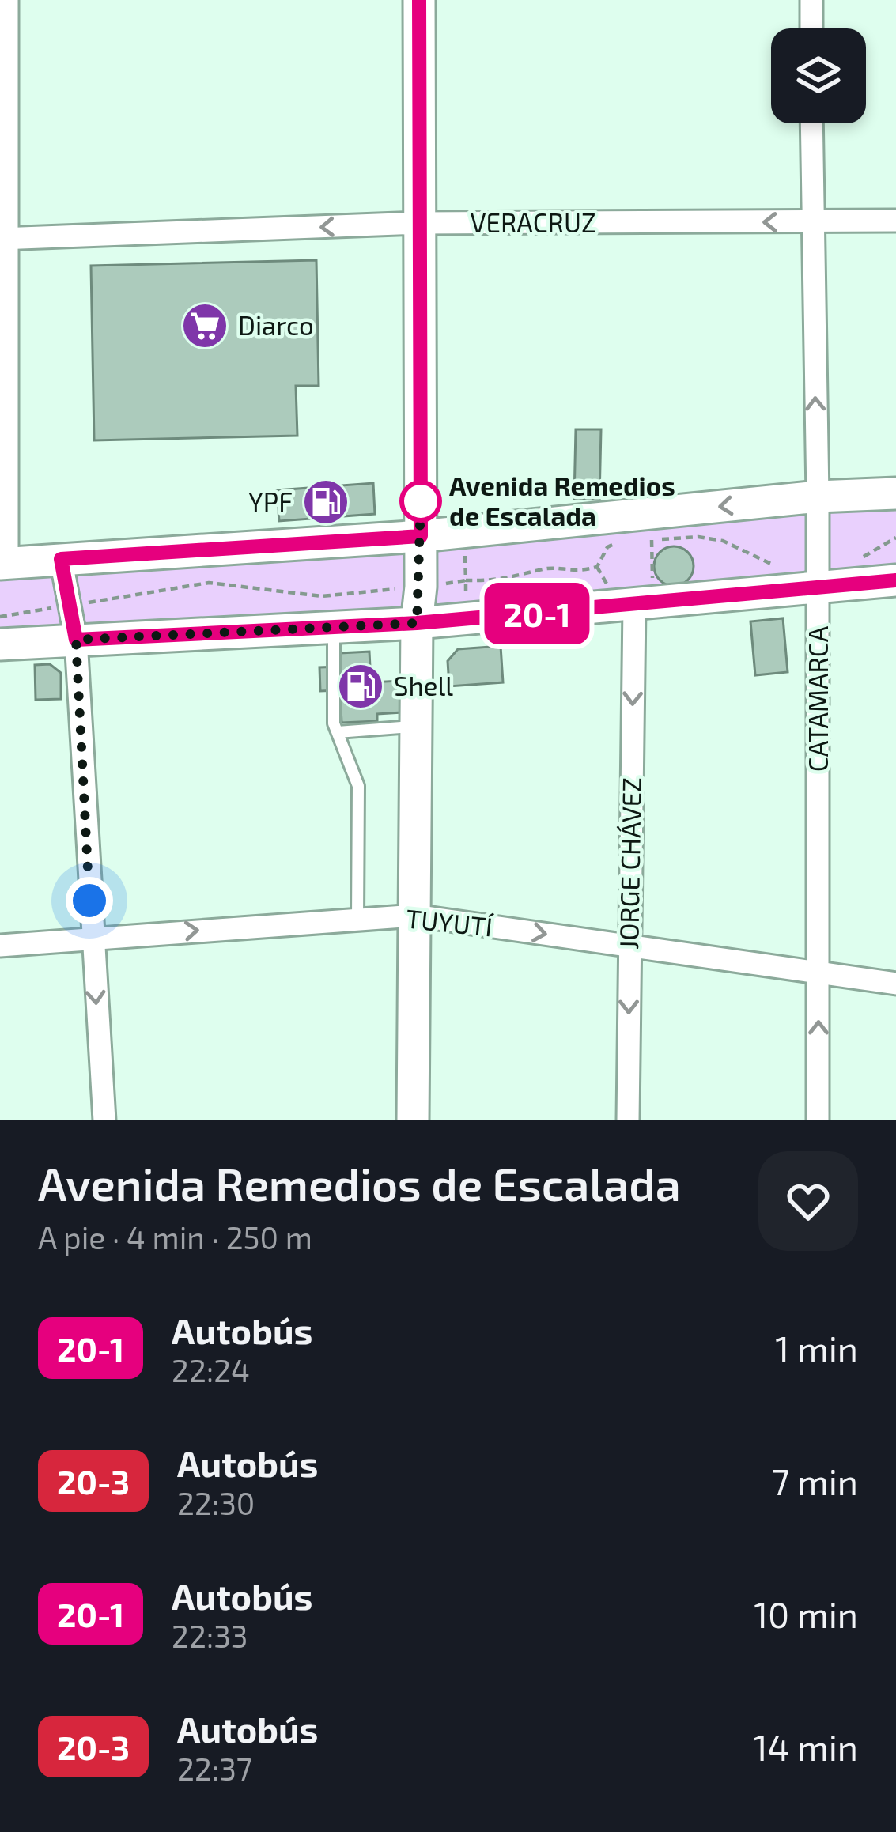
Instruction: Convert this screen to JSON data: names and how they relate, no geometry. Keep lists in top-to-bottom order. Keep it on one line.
{"streets":{"street":["VERACRUZ","CATAMARCA","JORGE CHÁVEZ","TUYUTÍ"]},"crossings":[["VERACRUZ","CATAMARCA"],["CATAMARCA","TUYUTÍ"],["JORGE CHÁVEZ","TUYUTÍ"]],"one_way":["VERACRUZ","CATAMARCA","JORGE CHÁVEZ","TUYUTÍ"],"places":{"supermarket":["Diarco"],"other":["Avenida Remedios de Escalada"],"fuel station":["YPF","Shell"]},"lines":["bus line 20-1"],"page":{"on_map":"20-1","heading":["Avenida Remedios de Escalada","A pie · 4 min · 250 m"],"list":[{"mark":"20-1","name":"Autobús","note":"22:24","value":"1 min"},{"mark":"20-3","name":"Autobús","note":"22:30","value":"7 min"},{"mark":"20-1","name":"Autobús","note":"22:33","value":"10 min"},{"mark":"20-3","name":"Autobús","note":"22:37","value":"14 min"}]}}
